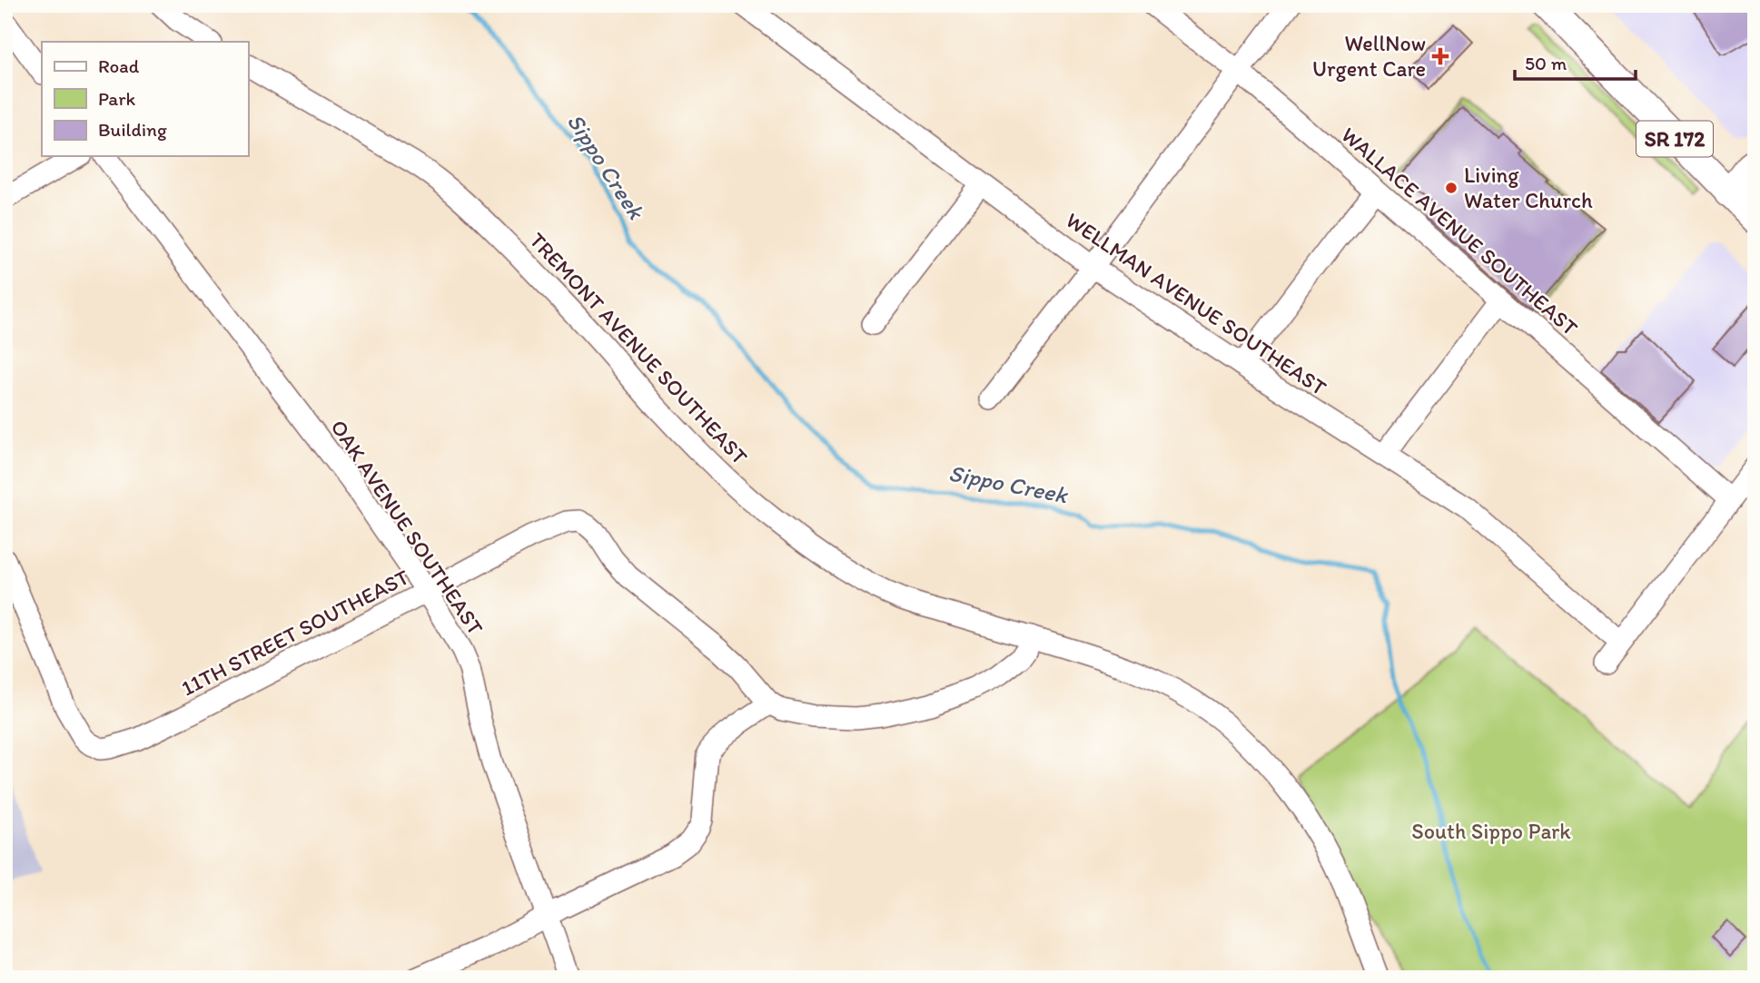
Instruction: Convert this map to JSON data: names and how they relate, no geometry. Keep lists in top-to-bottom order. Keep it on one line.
{"streets":{"main road":["SR 172"],"street":["WALLACE AVENUE SOUTHEAST","WELLMAN AVENUE SOUTHEAST","TREMONT AVENUE SOUTHEAST","OAK AVENUE SOUTHEAST","11TH STREET SOUTHEAST"]},"crossings":[["OAK AVENUE SOUTHEAST","11TH STREET SOUTHEAST"]],"water":["Sippo Creek"],"parks":["South Sippo Park"],"places":{"health":["WellNow Urgent Care"],"other":["Living Water Church"]},"legend":["Road","Park","Building"],"scale_bar":"50 m"}
